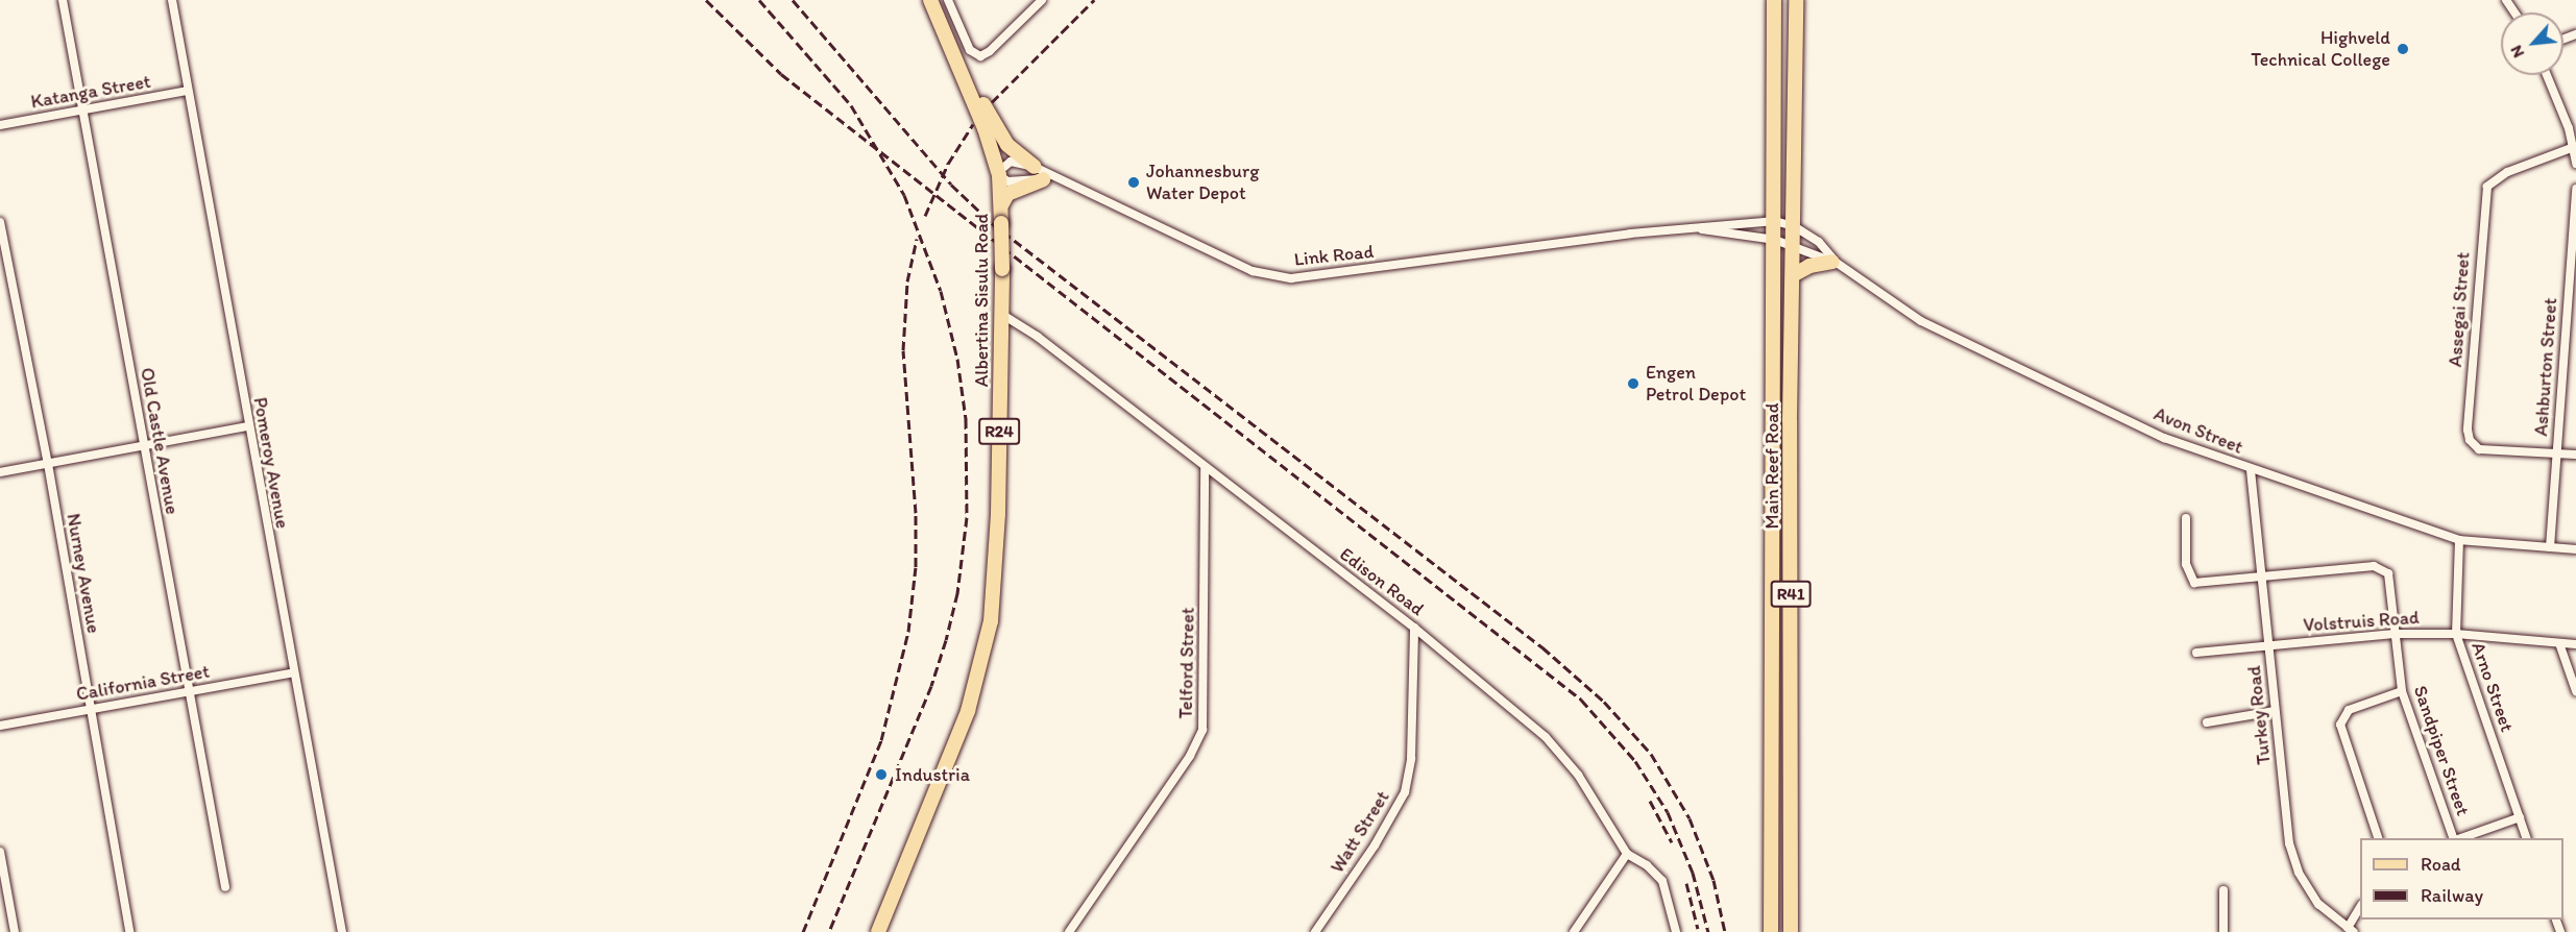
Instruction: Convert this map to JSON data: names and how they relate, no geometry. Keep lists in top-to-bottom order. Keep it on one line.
{"streets":{"main road":["Albertina Sisulu Road","R24","Main Reef Road","R41"],"street":["Katanga Street","Link Road","Assegai Street","Ashburton Street","Avon Street","Old Castle Avenue","Pomeroy Avenue","Nurney Avenue","Edison Road","Volstruis Road","Telford Street","California Street","Arno Street","Turkey Road","Sandpiper Street","Watt Street"]},"crossings":[["Katanga Street","Old Castle Avenue"],["Katanga Street","Pomeroy Avenue"],["Link Road","Albertina Sisulu Road"],["Link Road","Avon Street"],["Link Road","Main Reef Road"],["Albertina Sisulu Road","Edison Road"],["Assegai Street","Ashburton Street"],["Ashburton Street","Avon Street"],["Avon Street","Main Reef Road"],["Avon Street","Arno Street"],["Avon Street","Turkey Road"],["Old Castle Avenue","California Street"],["Pomeroy Avenue","California Street"],["Nurney Avenue","California Street"],["Edison Road","Telford Street"],["Edison Road","Watt Street"],["Volstruis Road","Arno Street"],["Volstruis Road","Turkey Road"],["Volstruis Road","Sandpiper Street"],["Turkey Road","Sandpiper Street"]],"places":["Highveld Technical College","Johannesburg Water Depot","Engen Petrol Depot","Industria"],"legend":["Road","Railway"],"north":"bottom left"}
